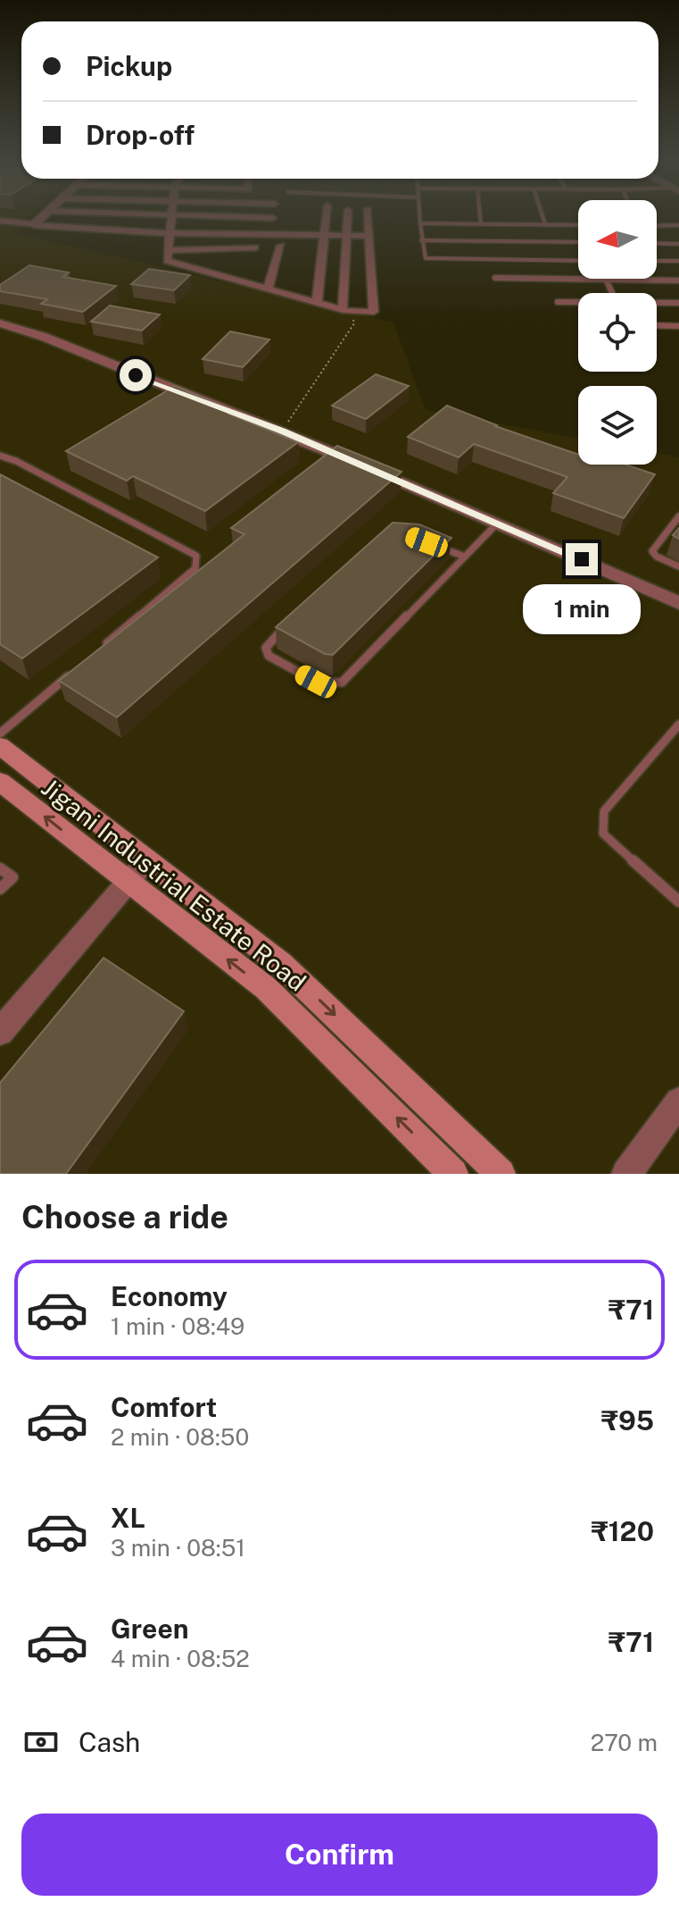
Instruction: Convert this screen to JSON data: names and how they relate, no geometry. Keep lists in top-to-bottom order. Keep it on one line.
{"streets":{"main road":["Jigani Industrial Estate Road"]},"north":"left","page":{"banner":["Pickup","Drop-off"],"bubble":"1 min","heading":"Choose a ride","list":[{"name":"Economy","note":"1 min · 08:49","value":"₹71"},{"name":"Comfort","note":"2 min · 08:50","value":"₹95"},{"name":"XL","note":"3 min · 08:51","value":"₹120"},{"name":"Green","note":"4 min · 08:52","value":"₹71"}],"pay":["Cash","270 m"],"buttons":"Confirm"}}
